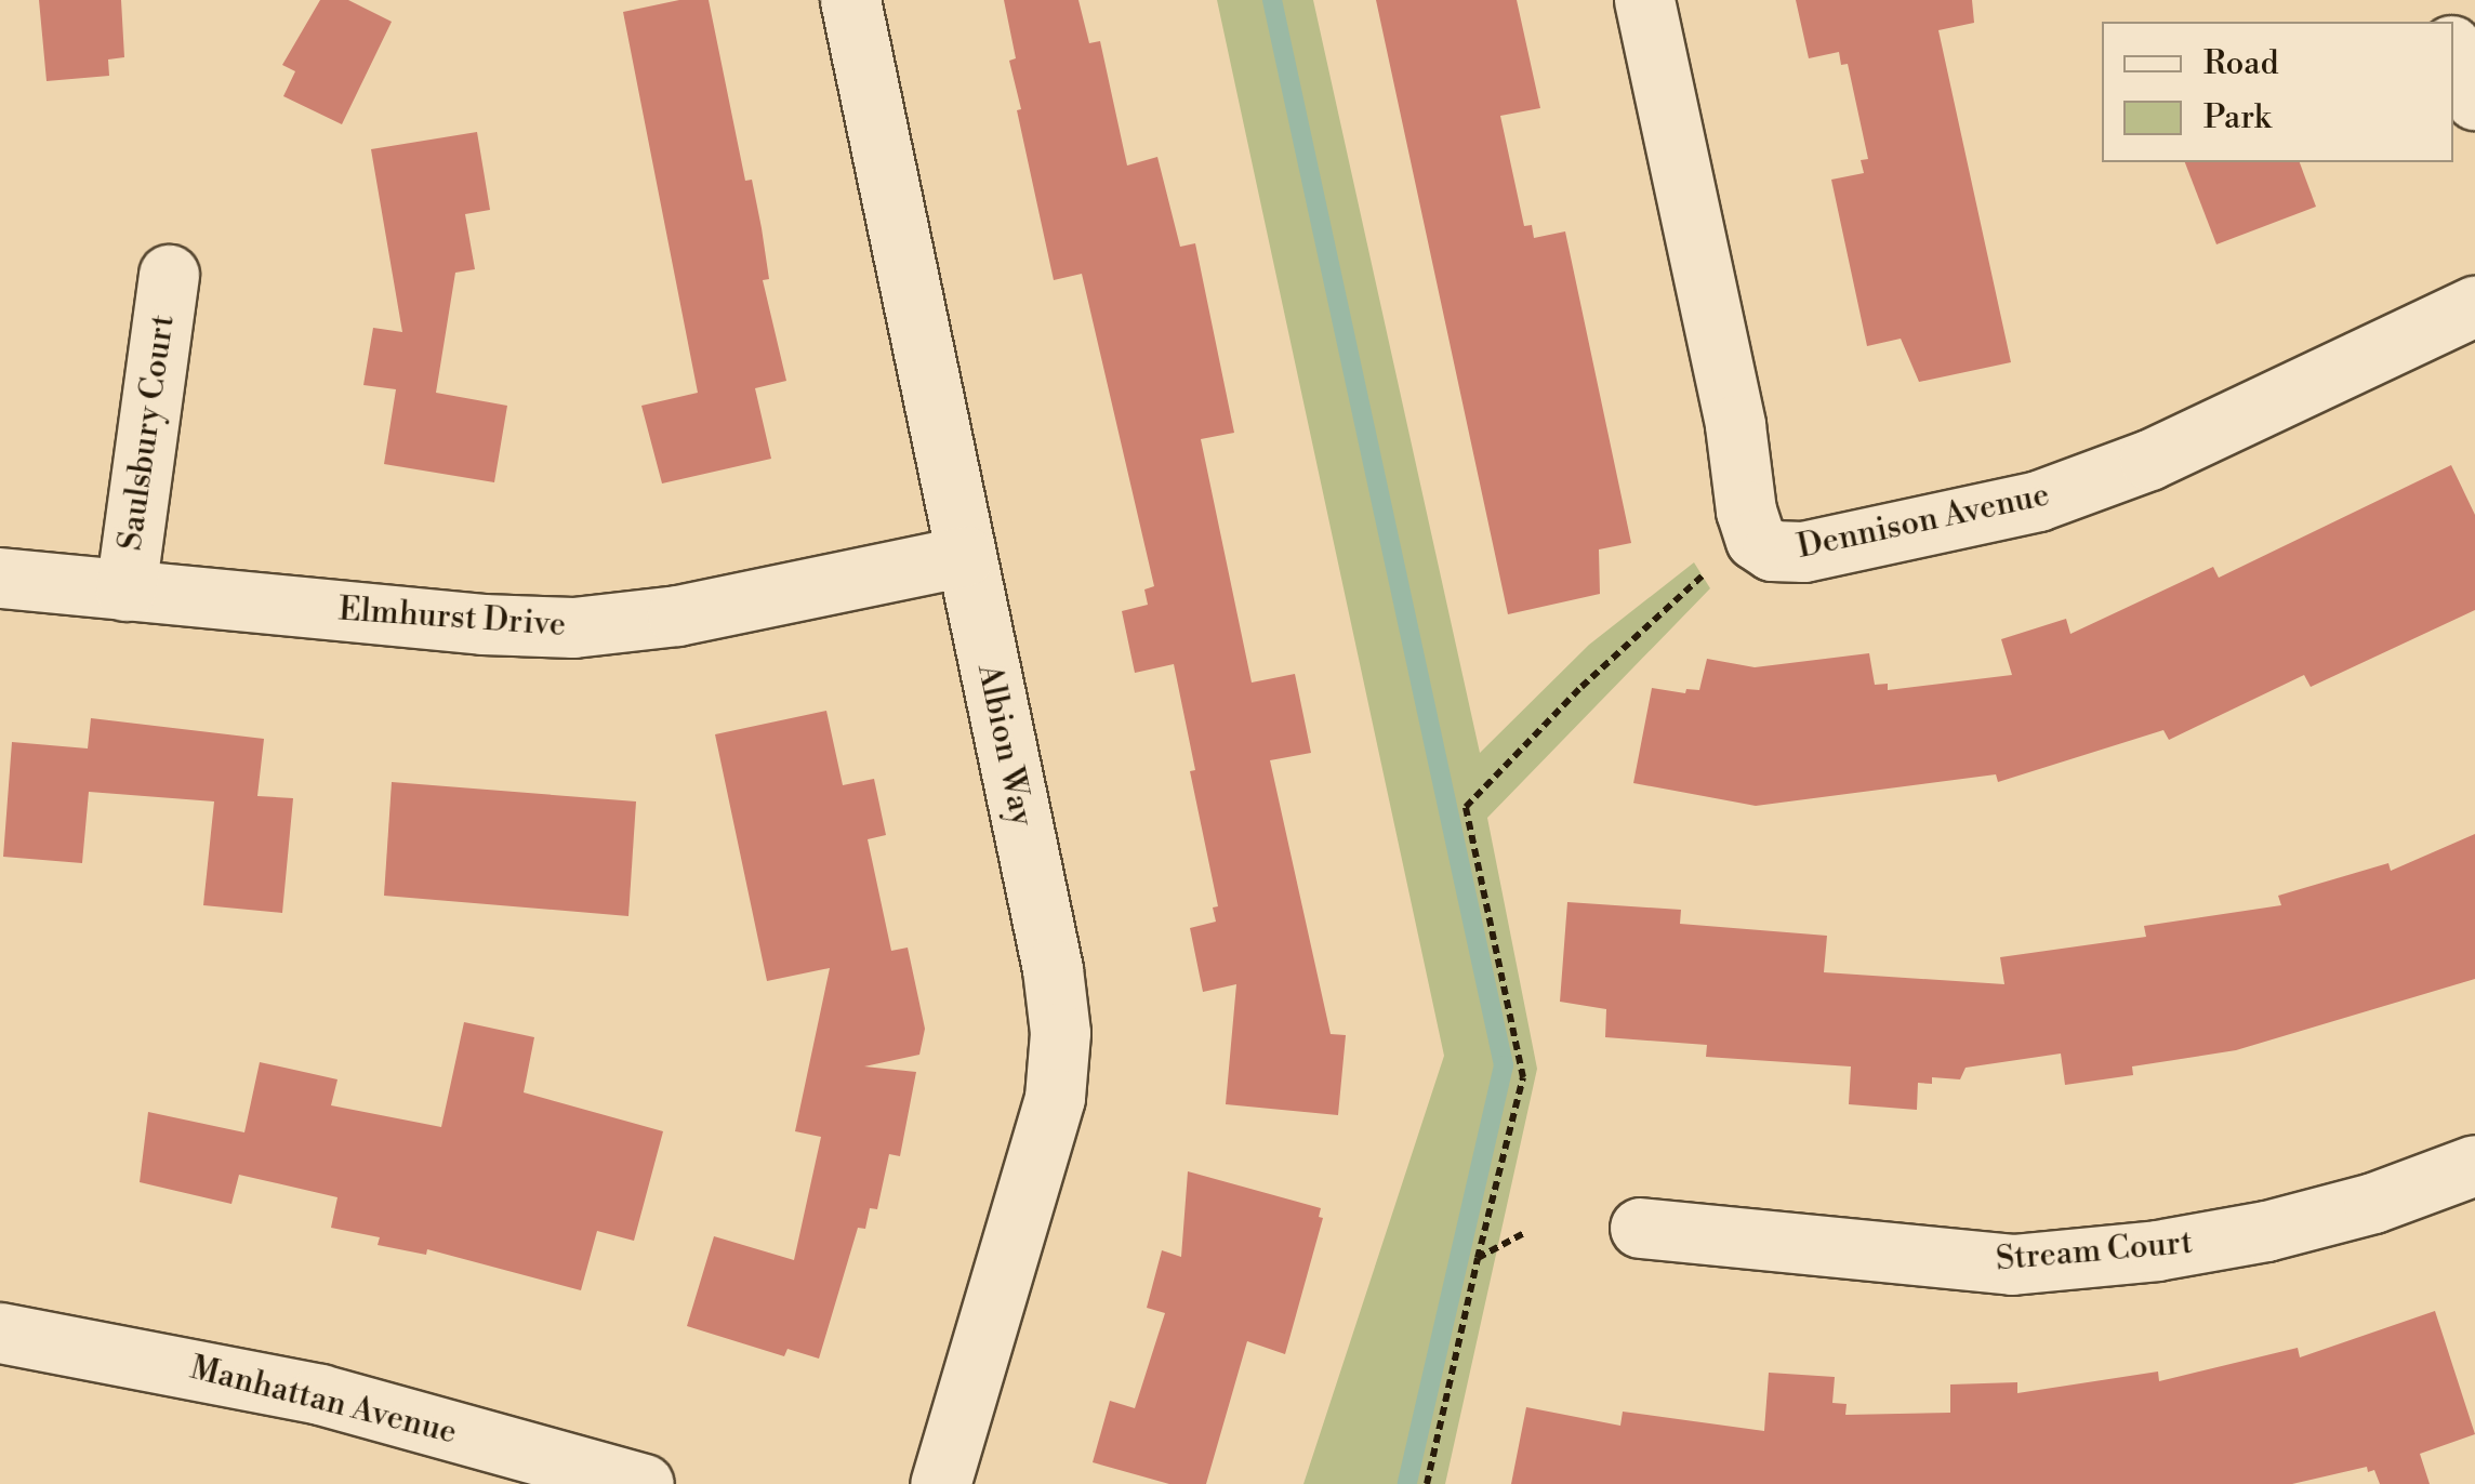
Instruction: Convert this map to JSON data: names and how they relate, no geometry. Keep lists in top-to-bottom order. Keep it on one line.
{"streets":{"street":["Saulsbury Court","Dennison Avenue","Elmhurst Drive","Albion Way","Stream Court","Manhattan Avenue"]},"crossings":[["Saulsbury Court","Elmhurst Drive"],["Elmhurst Drive","Albion Way"]],"legend":["Road","Park"]}
